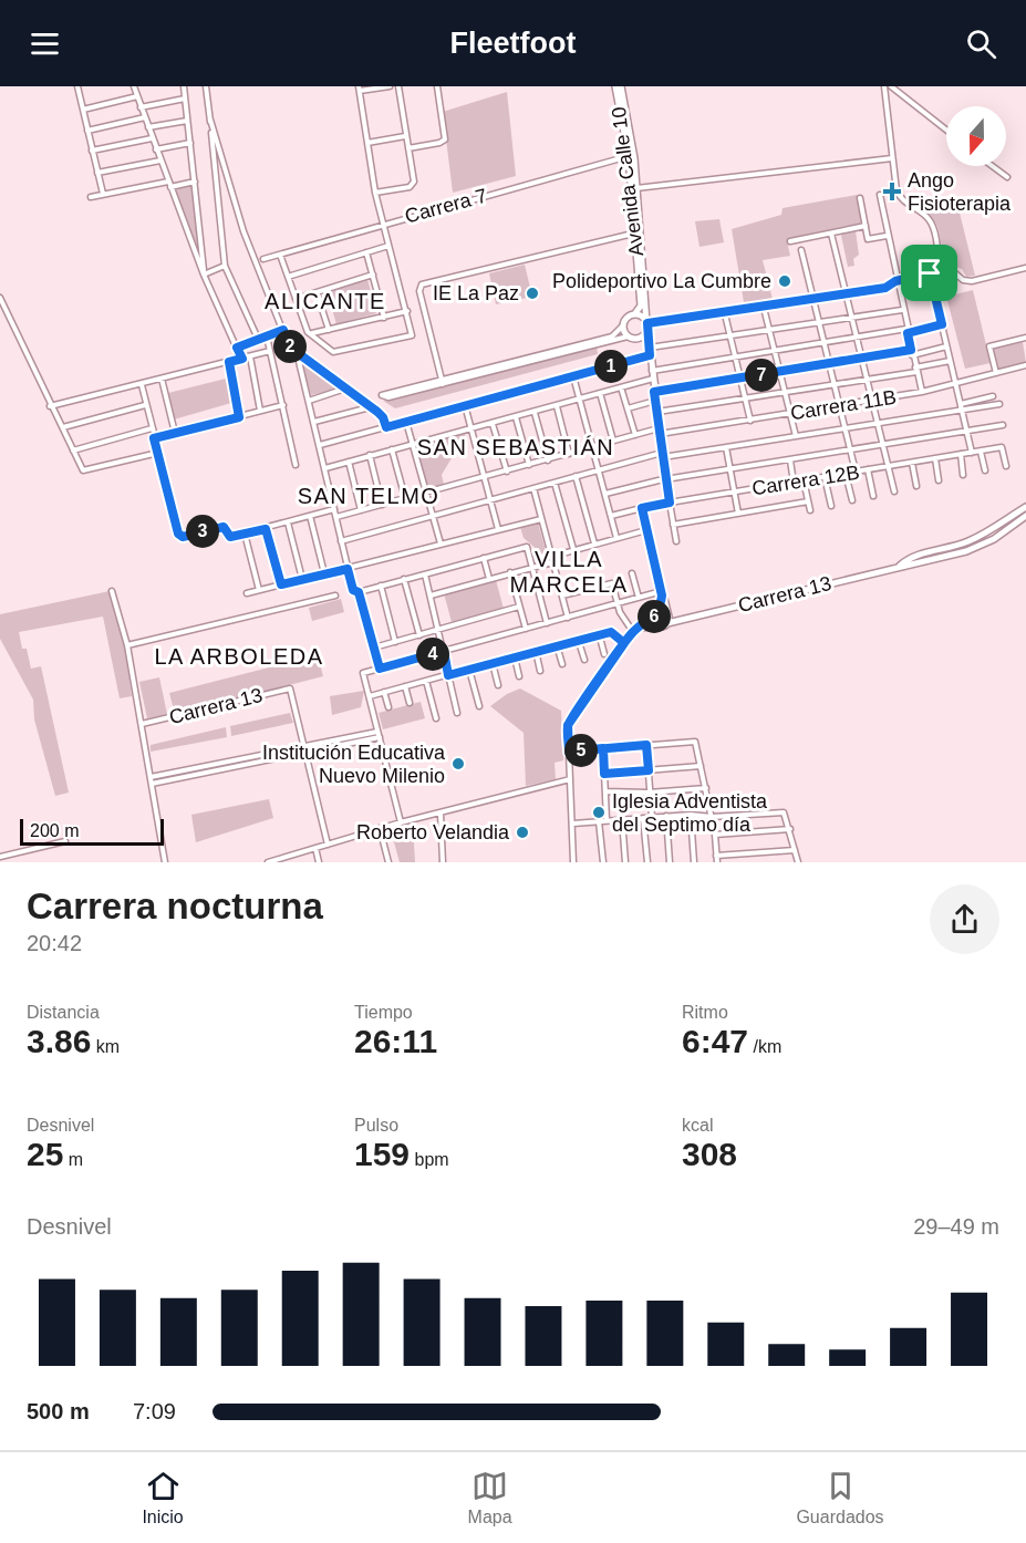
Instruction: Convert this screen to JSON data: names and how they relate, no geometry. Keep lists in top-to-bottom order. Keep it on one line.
{"streets":{"street":["Avenida Calle 10","Carrera 7","Carrera 11B","Carrera 12B","Carrera 13"]},"crossings":[["Avenida Calle 10","Carrera 7"],["Avenida Calle 10","Carrera 11B"],["Avenida Calle 10","Carrera 12B"]],"districts":["ALICANTE","SAN SEBASTIÁN","SAN TELMO","VILLA MARCELA","LA ARBOLEDA"],"places":{"health":["Ango Fisioterapia"],"other":["Polideportivo La Cumbre","IE La Paz","Institución Educativa Nuevo Milenio","Iglesia Adventista del Septimo día","Roberto Velandia"]},"scale_bar":"200 m","north":"bottom","page":{"header":"Fleetfoot","pins":["2","1","7","3","6","4","5"],"scale":"200 m","heading":["Carrera nocturna","20:42"],"stats":[["Distancia","3.86 km"],["Tiempo","26:11"],["Ritmo","6:47 /km"],["Desnivel","25 m"],["Pulso","159 bpm"],["kcal","308"]],"chart":["Desnivel","29–49 m"],"list":[{"name":"500 m","note":"7:09"}],"tabs":["Inicio","Mapa","Guardados"]}}
